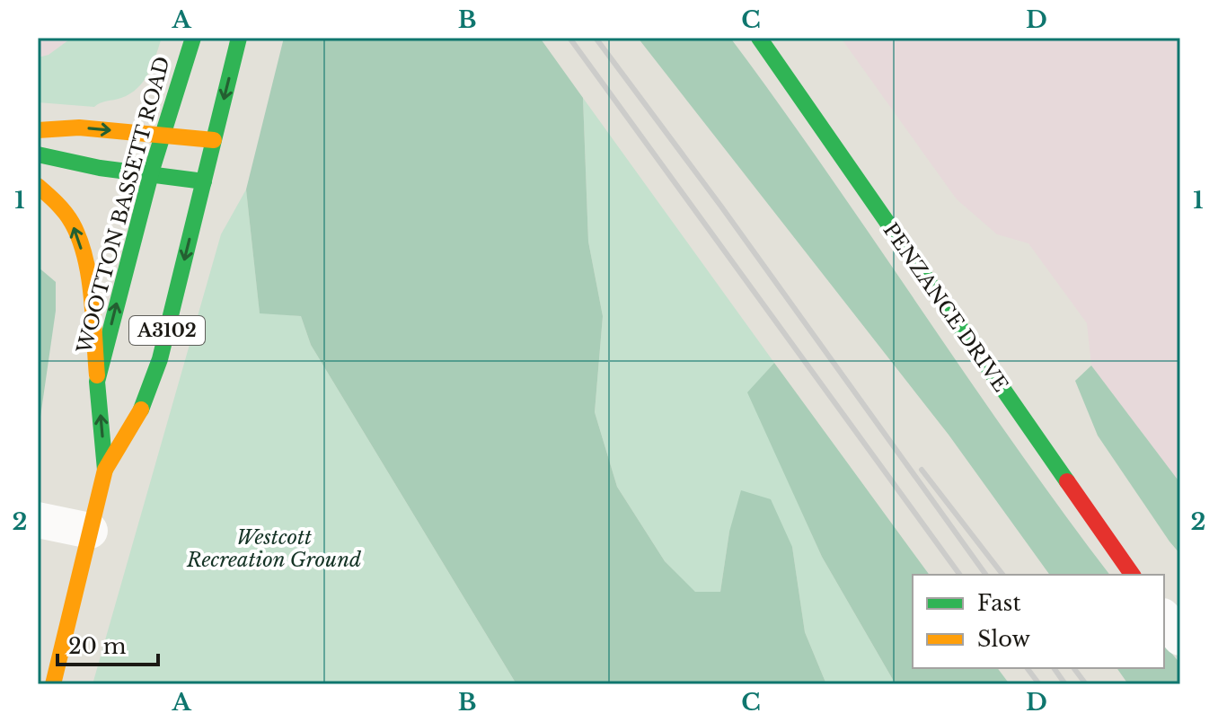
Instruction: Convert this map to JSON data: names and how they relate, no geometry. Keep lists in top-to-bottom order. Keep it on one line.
{"streets":{"main road":["WOOTTON BASSETT ROAD","PENZANCE DRIVE","A3102"]},"parks":["Westcott Recreation Ground"],"legend":["Fast","Slow"],"scale_bar":"20 m","grid":{"columns":["A","B","C","D"],"rows":["1","2"]}}
